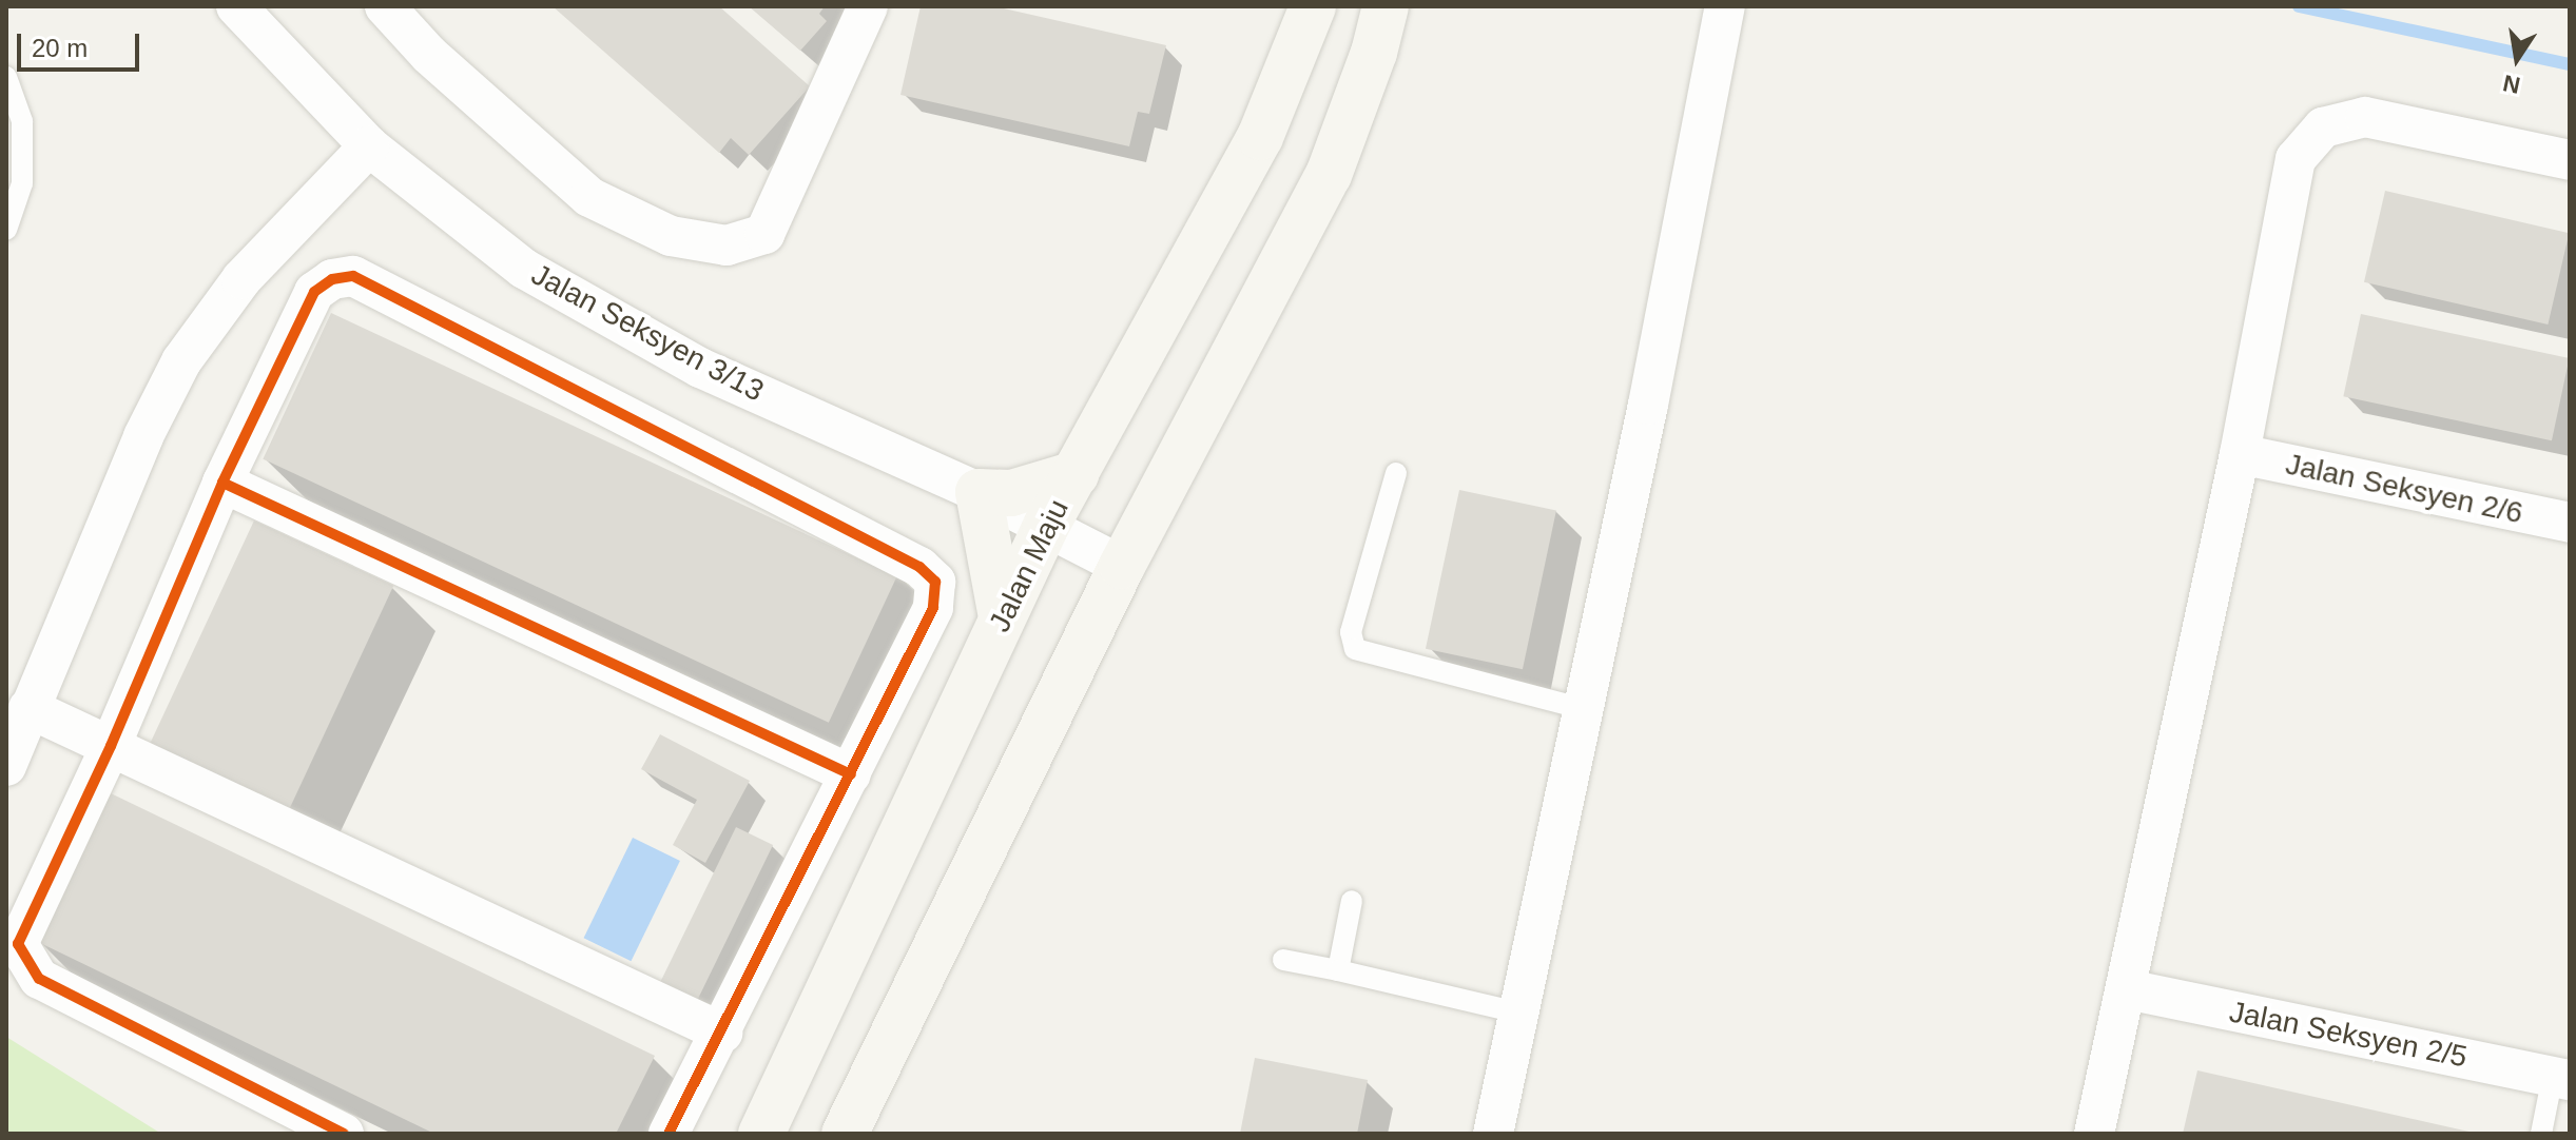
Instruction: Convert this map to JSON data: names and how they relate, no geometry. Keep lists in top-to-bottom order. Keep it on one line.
{"streets":{"street":["Jalan Seksyen 3/13","Jalan Seksyen 2/6","Jalan Maju","Jalan Seksyen 2/5"]},"crossings":[["Jalan Seksyen 3/13","Jalan Maju"]],"scale_bar":"20 m","north":"bottom"}
